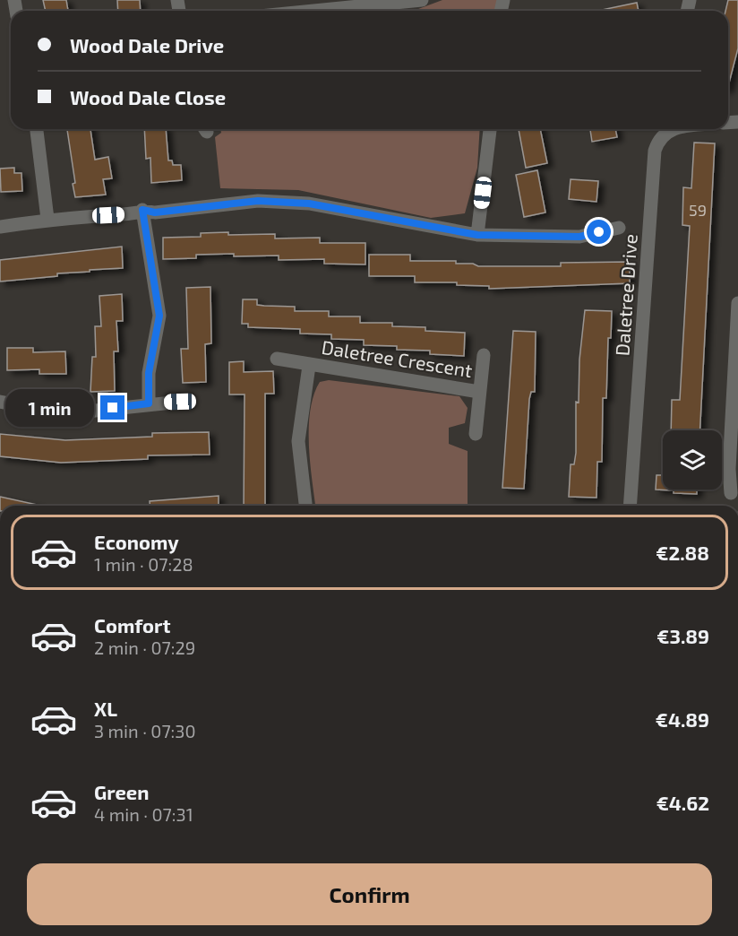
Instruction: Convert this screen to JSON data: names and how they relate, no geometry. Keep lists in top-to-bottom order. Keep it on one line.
{"streets":{"street":["Daletree Drive","Daletree Crescent"]},"house_numbers":["59"],"page":{"banner":["Wood Dale Drive","Wood Dale Close"],"bubble":"1 min","list":[{"name":"Economy","note":"1 min · 07:28","value":"€2.88"},{"name":"Comfort","note":"2 min · 07:29","value":"€3.89"},{"name":"XL","note":"3 min · 07:30","value":"€4.89"},{"name":"Green","note":"4 min · 07:31","value":"€4.62"}],"buttons":"Confirm"}}
